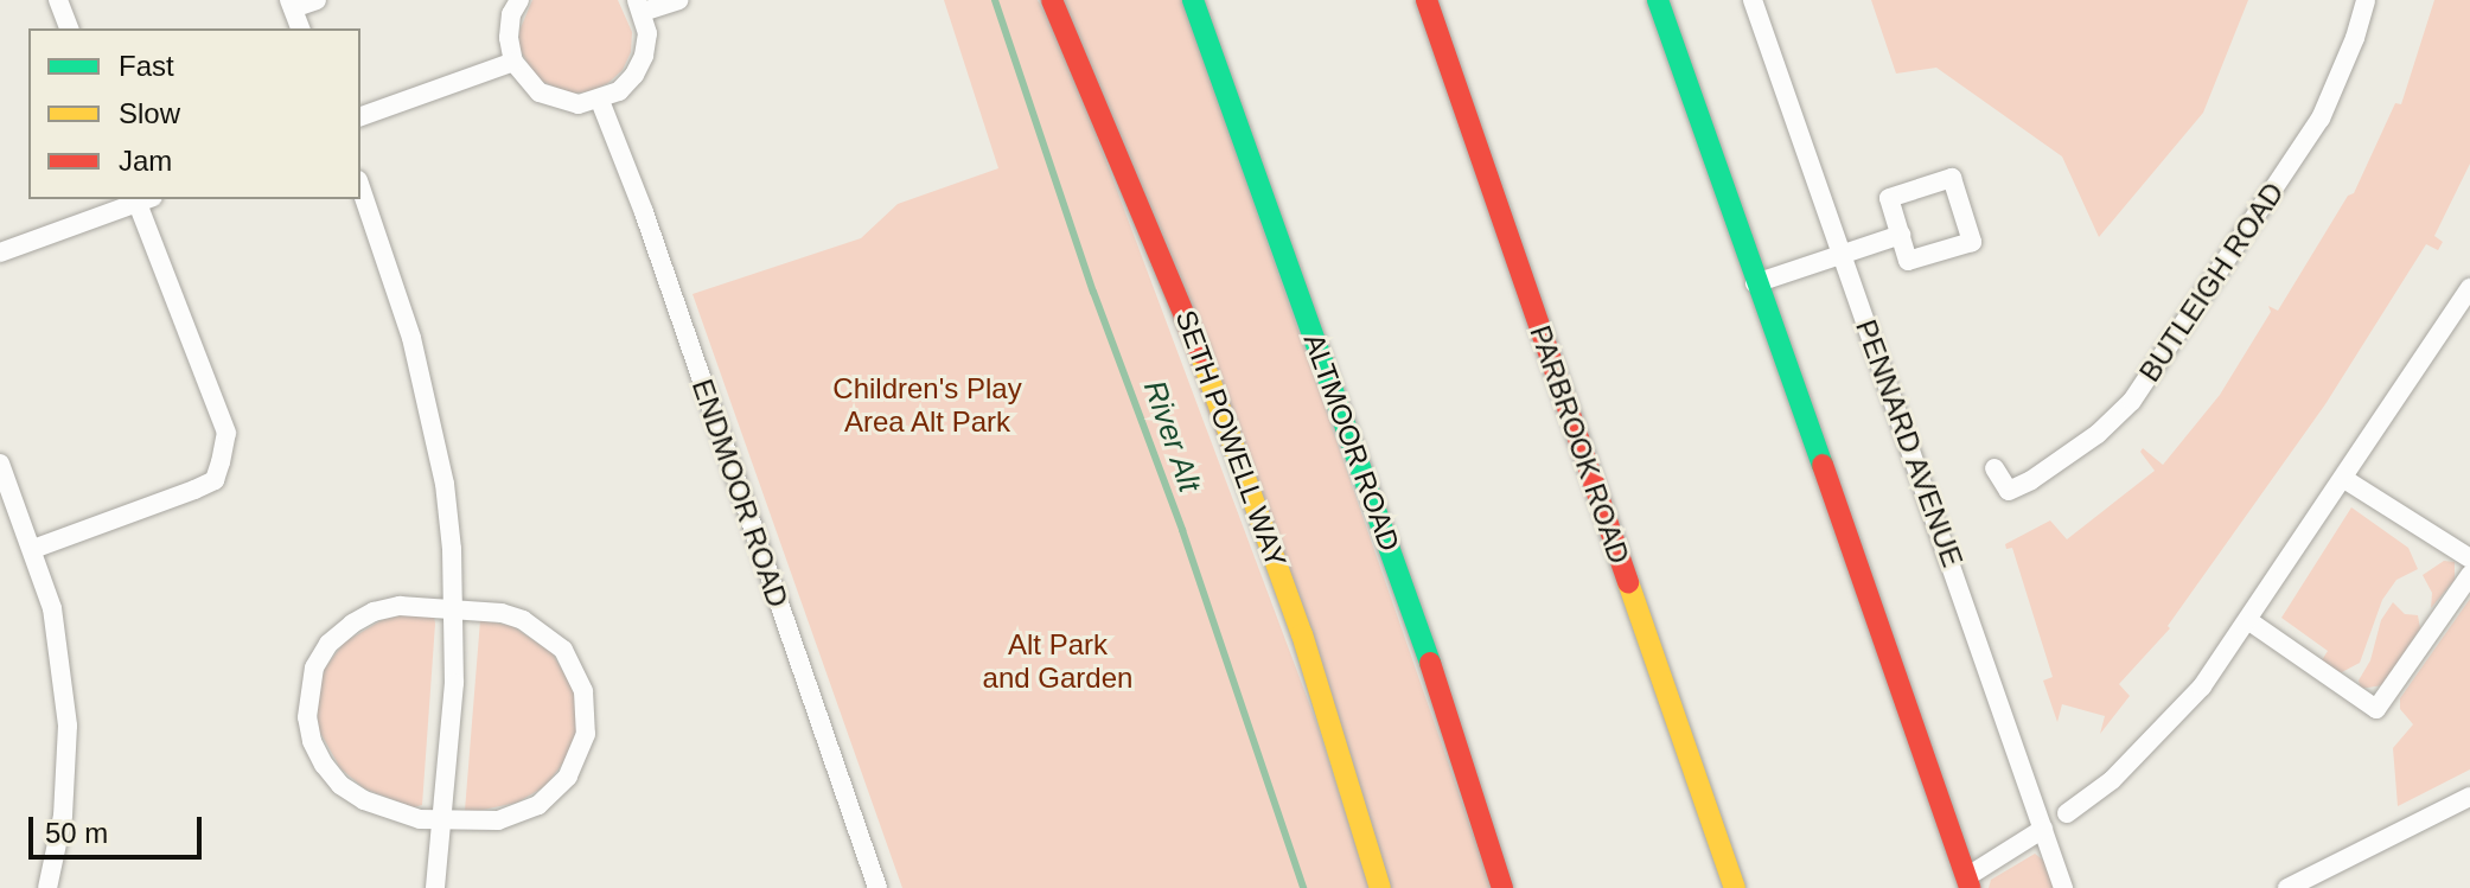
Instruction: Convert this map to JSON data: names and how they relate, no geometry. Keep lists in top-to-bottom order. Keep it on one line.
{"streets":{"street":["BUTLEIGH ROAD","SETH POWELL WAY","ALTMOOR ROAD","PENNARD AVENUE","PARBROOK ROAD","ENDMOOR ROAD"]},"water":["River Alt"],"parks":["Children's Play Area Alt Park","Alt Park and Garden"],"legend":["Fast","Slow","Jam"],"scale_bar":"50 m"}
